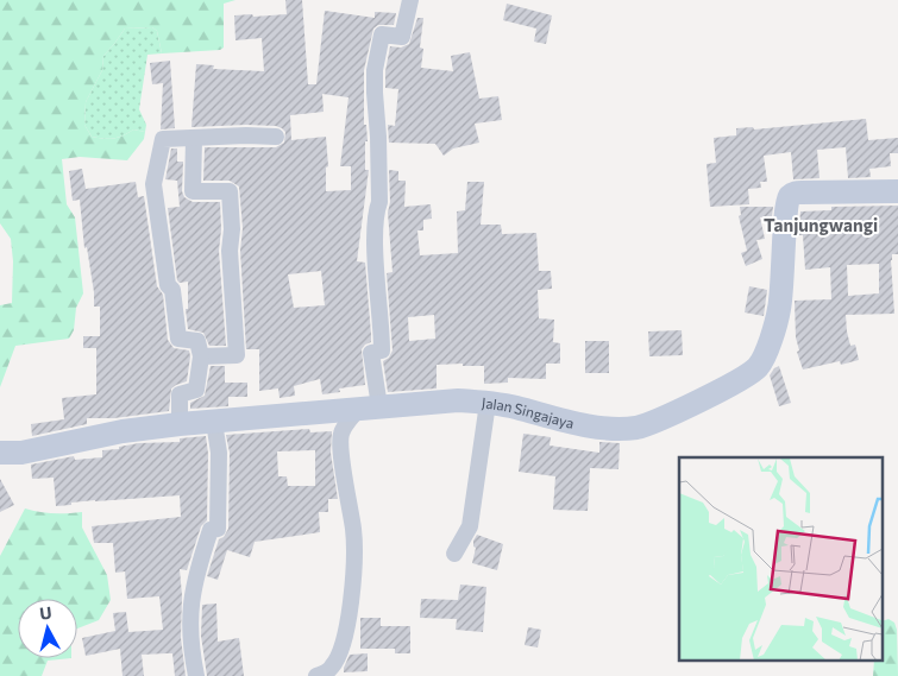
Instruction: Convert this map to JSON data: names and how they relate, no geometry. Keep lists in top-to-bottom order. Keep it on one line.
{"streets":{"street":["Jalan Singajaya"]},"districts":["Tanjungwangi"],"north":"top"}
